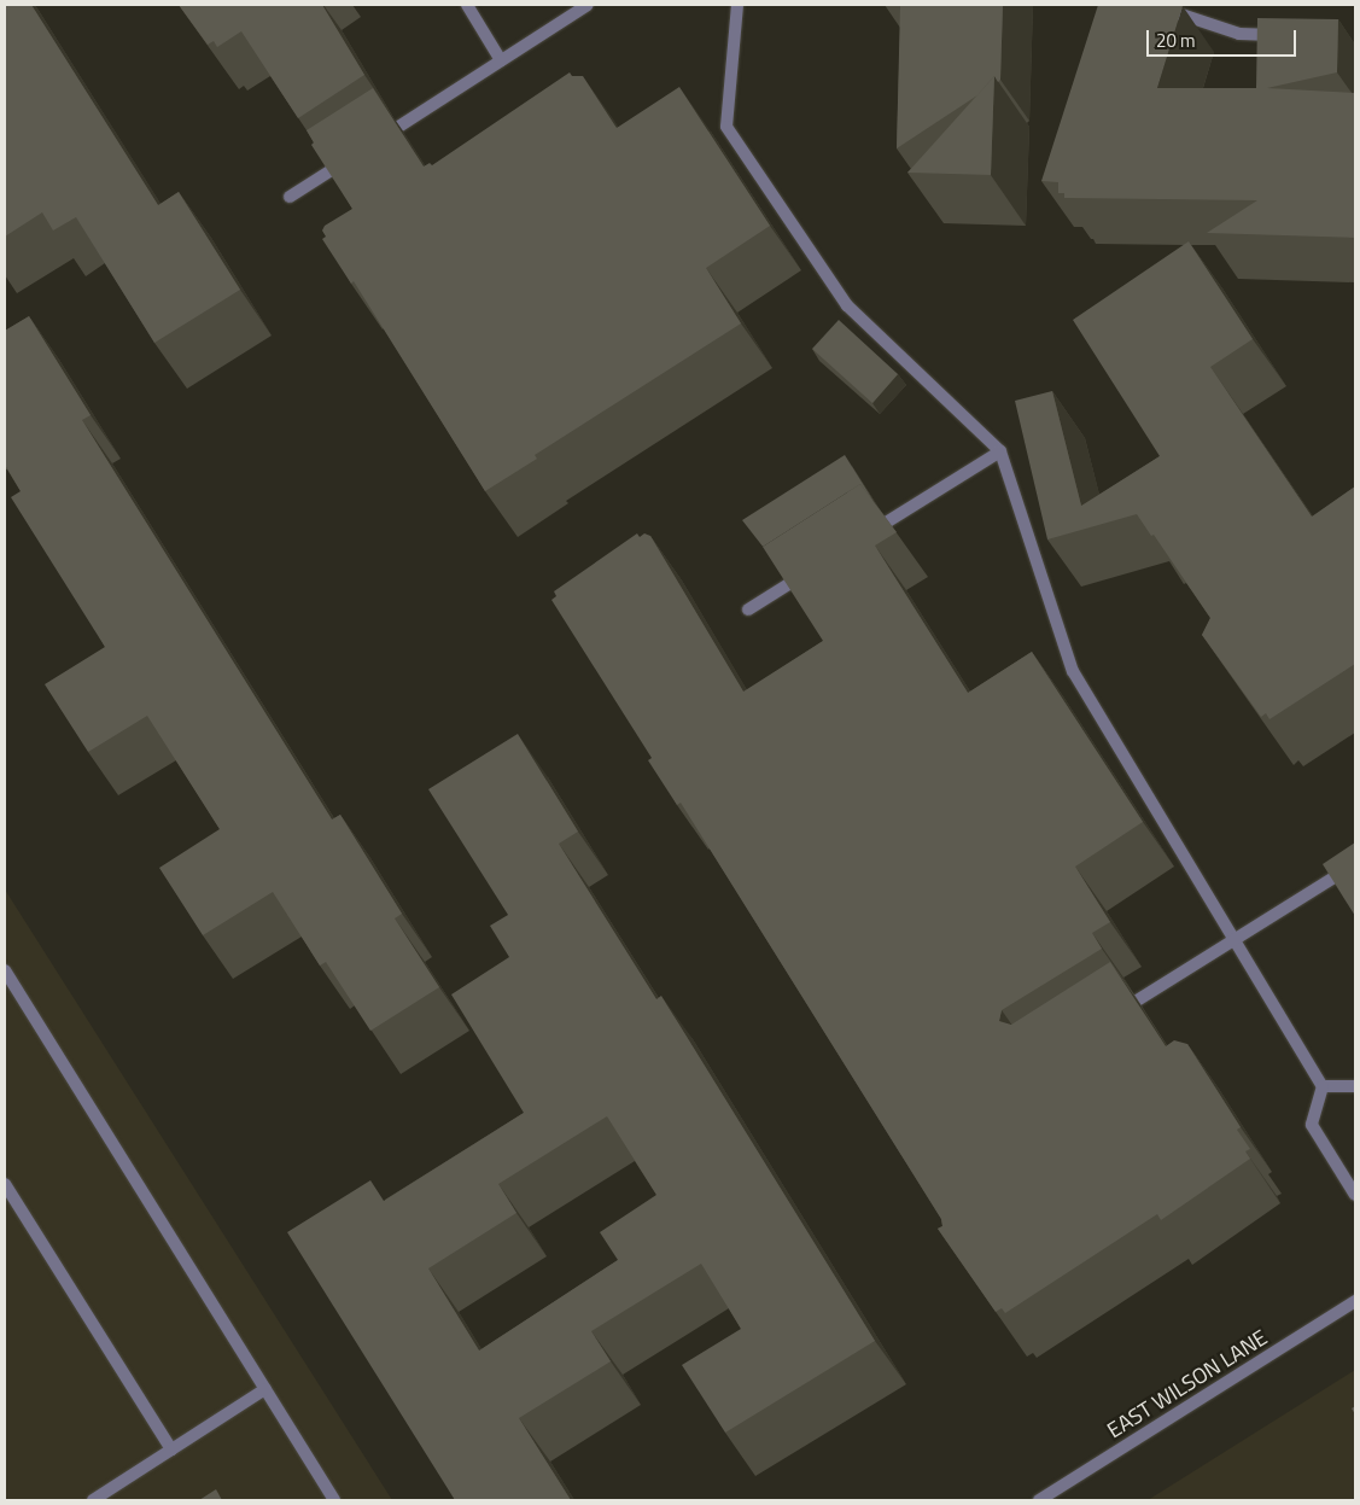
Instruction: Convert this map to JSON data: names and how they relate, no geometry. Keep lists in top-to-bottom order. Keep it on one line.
{"streets":{"street":["EAST WILSON LANE"]},"scale_bar":"20 m"}
